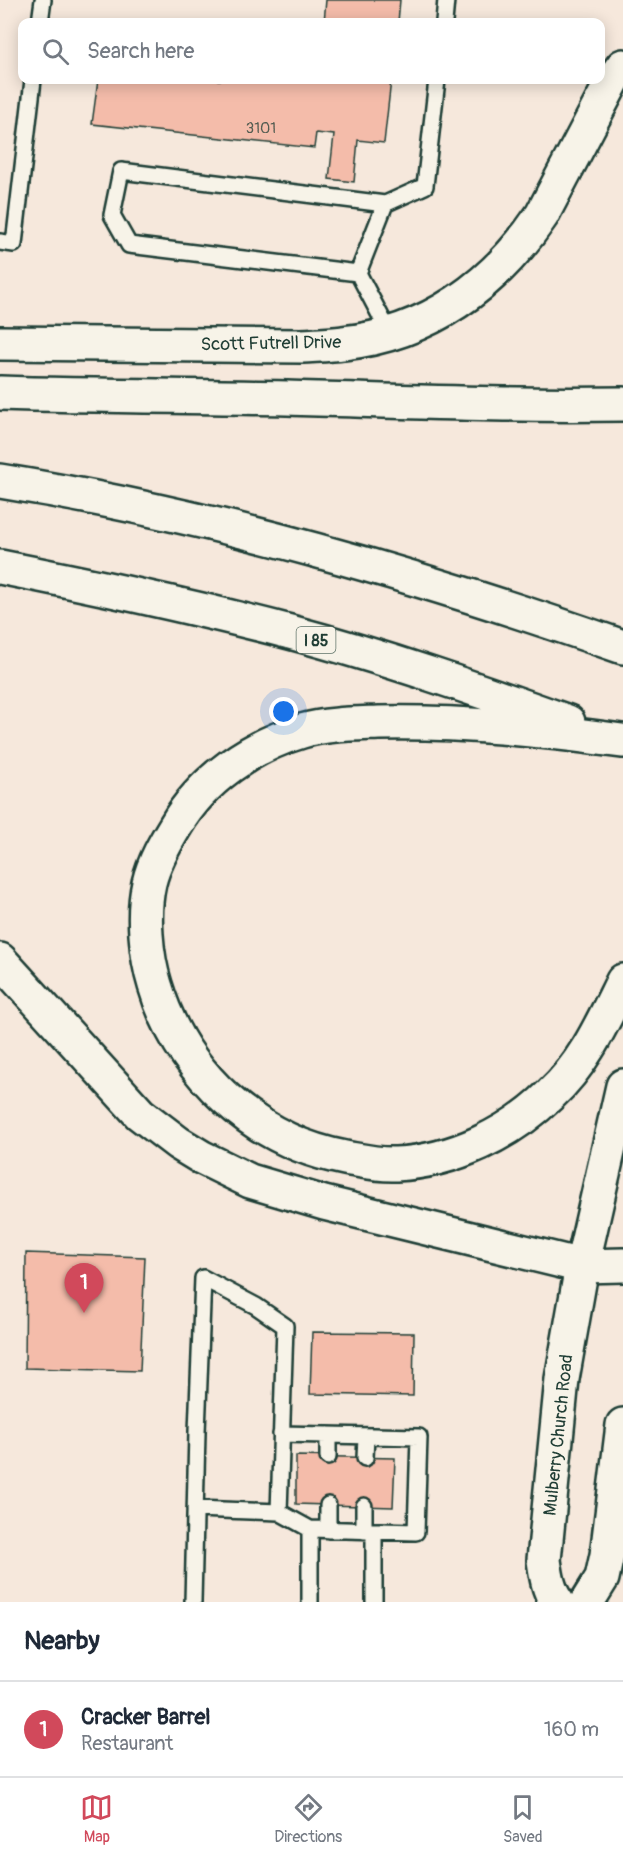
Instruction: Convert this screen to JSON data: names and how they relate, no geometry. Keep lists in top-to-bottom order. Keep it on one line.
{"streets":{"main road":["Scott Futrell Drive","I 85","Mulberry Church Road"]},"house_numbers":["3101"],"page":{"search":"Search here","pins":"1","heading":"Nearby","list":[{"mark":"1","name":"Cracker Barrel","note":"Restaurant","value":"160 m"}],"nav":["Map","Directions","Saved"]}}
